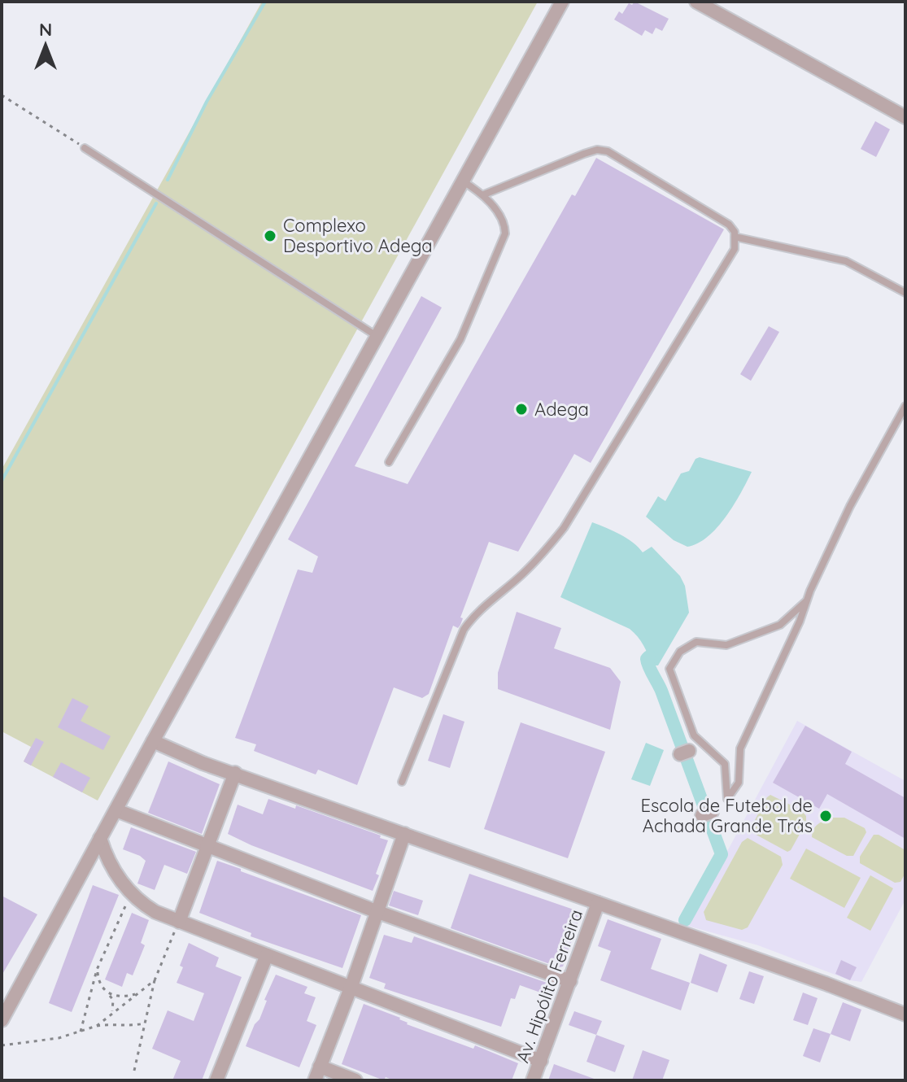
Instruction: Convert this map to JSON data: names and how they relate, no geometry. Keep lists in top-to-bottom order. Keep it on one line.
{"streets":{"street":["Av. Hipólito Ferreira"]},"places":["Complexo Desportivo Adega","Adega","Escola de Futebol de Achada Grande Trás"],"north":"top"}
